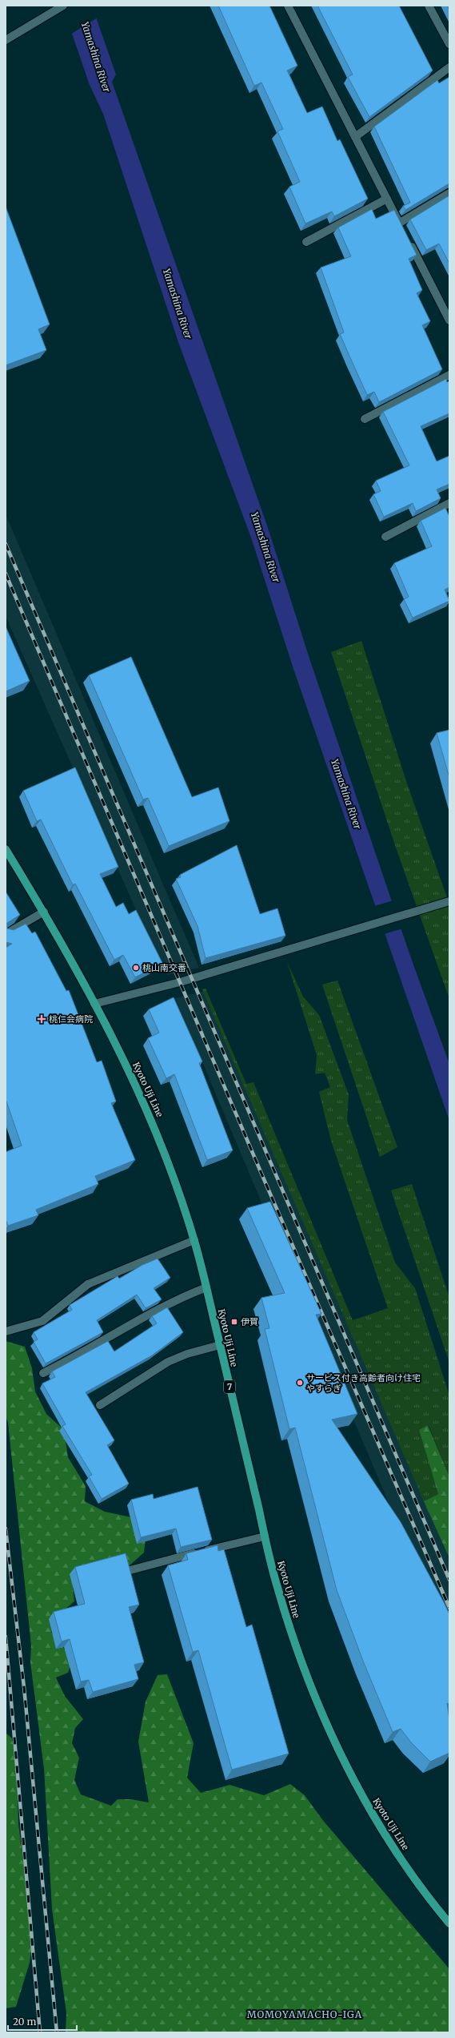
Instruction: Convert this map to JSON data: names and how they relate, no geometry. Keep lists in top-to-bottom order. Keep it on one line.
{"streets":{"main road":["Kyoto Uji Line","7"]},"districts":["MOMOYAMACHO-IGA"],"water":["Yamashina River"],"places":{"other":["桃山南交番","サービス付き高齢者向け住宅 やすらぎ"],"health":["桃仁会病院"],"transit":["伊賀"]},"scale_bar":"20 m"}
